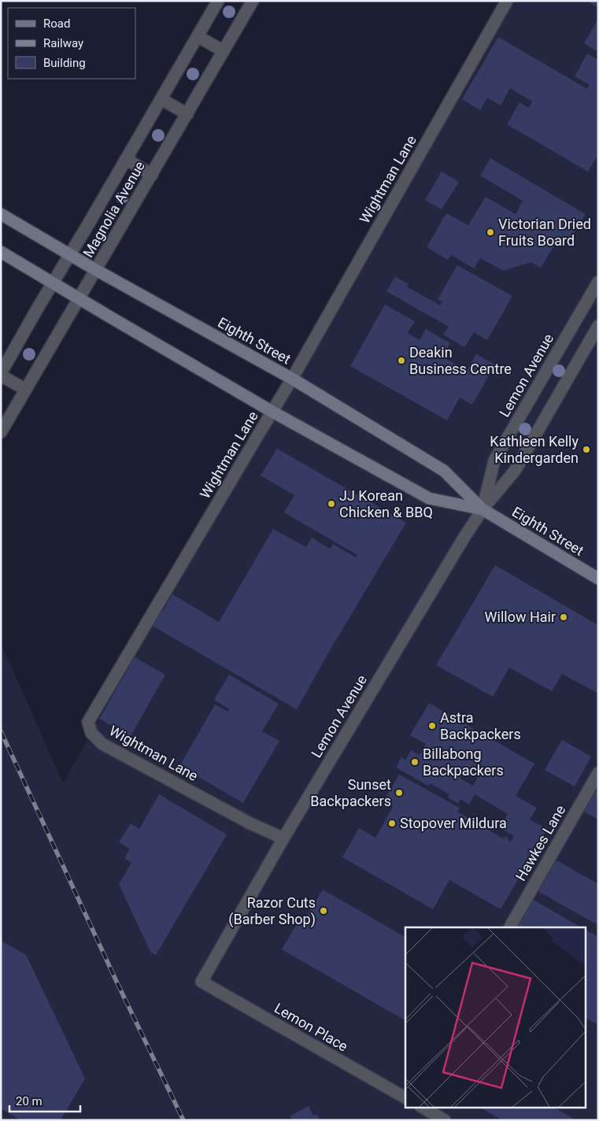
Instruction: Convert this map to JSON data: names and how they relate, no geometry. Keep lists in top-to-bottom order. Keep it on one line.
{"streets":{"street":["Wightman Lane","Magnolia Avenue","Eighth Street","Lemon Avenue","Hawkes Lane","Lemon Place"]},"crossings":[["Wightman Lane","Eighth Street"],["Wightman Lane","Lemon Avenue"],["Magnolia Avenue","Eighth Street"],["Eighth Street","Lemon Avenue"],["Lemon Avenue","Lemon Place"]],"places":["Victorian Dried Fruits Board","Deakin Business Centre","Kathleen Kelly Kindergarden","JJ Korean Chicken & BBQ","Willow Hair","Astra Backpackers","Billabong Backpackers","Sunset Backpackers","Stopover Mildura","Razor Cuts (Barber Shop)"],"legend":["Road","Railway","Building"],"scale_bar":"20 m"}
